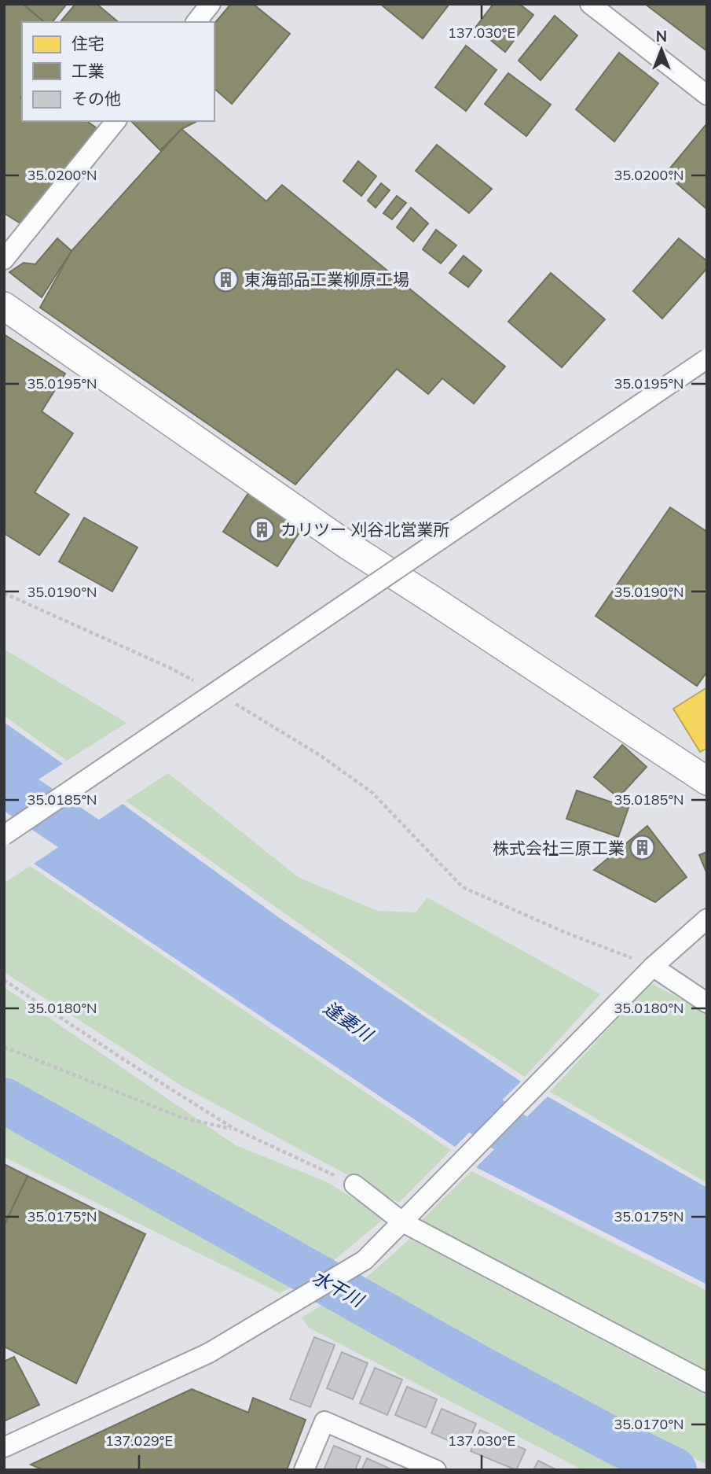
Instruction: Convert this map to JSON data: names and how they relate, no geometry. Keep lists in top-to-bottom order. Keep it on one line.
{"water":["逢妻川","水干川"],"places":{"building":["東海部品工業柳原工場","カリツー 刈谷北営業所","株式会社三原工業"]},"legend":["住宅","工業","その他"],"north":"top","coordinates":["137.030°E","35.0200°N","35.0195°N","35.0190°N","35.0185°N","35.0180°N","35.0175°N","35.0170°N","137.029°E"]}
